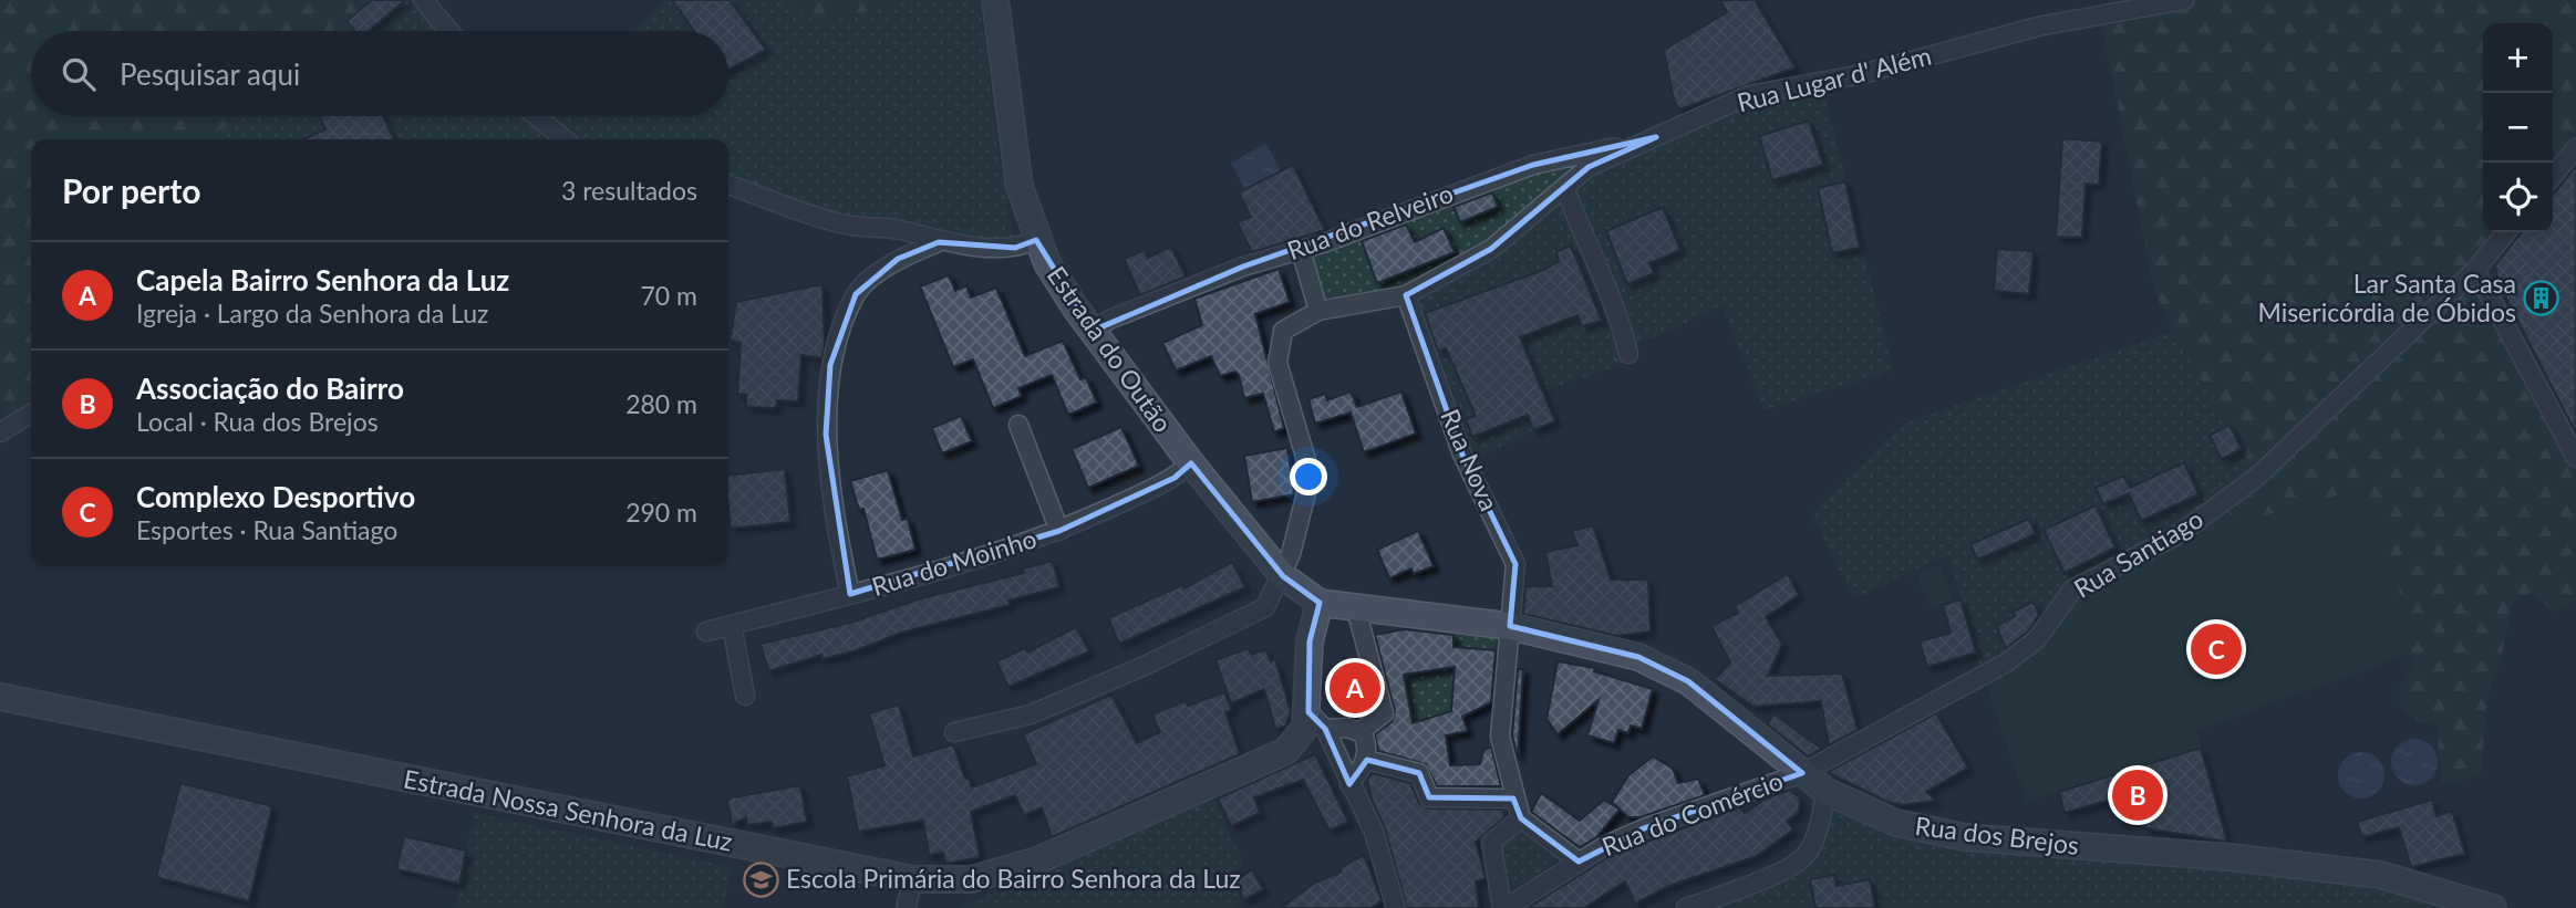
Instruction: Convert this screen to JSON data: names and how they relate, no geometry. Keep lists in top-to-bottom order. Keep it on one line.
{"streets":{"street":["Rua Lugar d' Além","Rua do Relveiro","Estrada do Outão","Rua Nova","Rua Santiago","Rua do Moinho","Estrada Nossa Senhora da Luz","Rua do Comércio","Rua dos Brejos"]},"crossings":[["Rua Lugar d' Além","Rua do Relveiro"],["Rua Lugar d' Além","Estrada do Outão"],["Rua Lugar d' Além","Rua Nova"],["Rua do Relveiro","Estrada do Outão"],["Estrada do Outão","Rua do Moinho"],["Estrada do Outão","Rua dos Brejos"],["Rua Nova","Rua dos Brejos"],["Rua Santiago","Rua do Comércio"],["Rua Santiago","Rua dos Brejos"],["Rua do Comércio","Rua dos Brejos"]],"places":{"building":["Lar Santa Casa Misericórdia de Óbidos"],"school or university":["Escola Primária do Bairro Senhora da Luz"]},"page":{"map_buttons":["+","−"],"search":"Pesquisar aqui","heading":["Por perto","3 resultados"],"list":[{"mark":"A","name":"Capela Bairro Senhora da Luz","note":"Igreja · Largo da Senhora da Luz","value":"70 m"},{"mark":"B","name":"Associação do Bairro","note":"Local · Rua dos Brejos","value":"280 m"},{"mark":"C","name":"Complexo Desportivo","note":"Esportes · Rua Santiago","value":"290 m"}],"pins":["C","A","B"]}}
